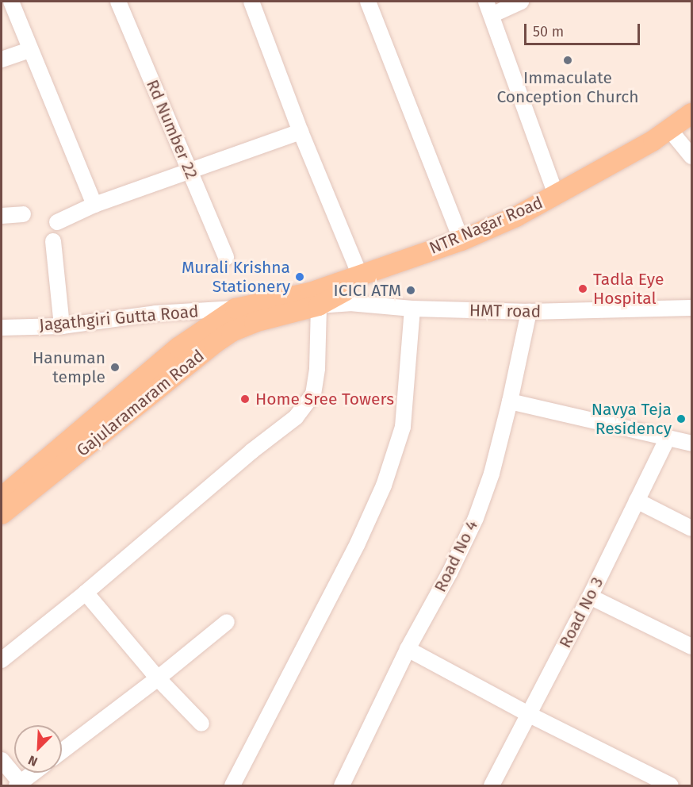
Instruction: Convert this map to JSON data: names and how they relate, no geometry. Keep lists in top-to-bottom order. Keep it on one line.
{"streets":{"main road":["NTR Nagar Road","Gajularamaram Road"],"street":["Rd Number 22","HMT road","Jagathgiri Gutta Road","Road No 4","Road No 3"]},"crossings":[["NTR Nagar Road","HMT road"],["NTR Nagar Road","Jagathgiri Gutta Road"],["NTR Nagar Road","Gajularamaram Road"],["HMT road","Road No 4"],["Jagathgiri Gutta Road","Gajularamaram Road"]],"places":["Immaculate Conception Church","Murali Krishna Stationery","Tadla Eye Hospital","ICICI ATM","Hanuman temple","Home Sree Towers","Navya Teja Residency"],"scale_bar":"50 m","north":"bottom left"}
